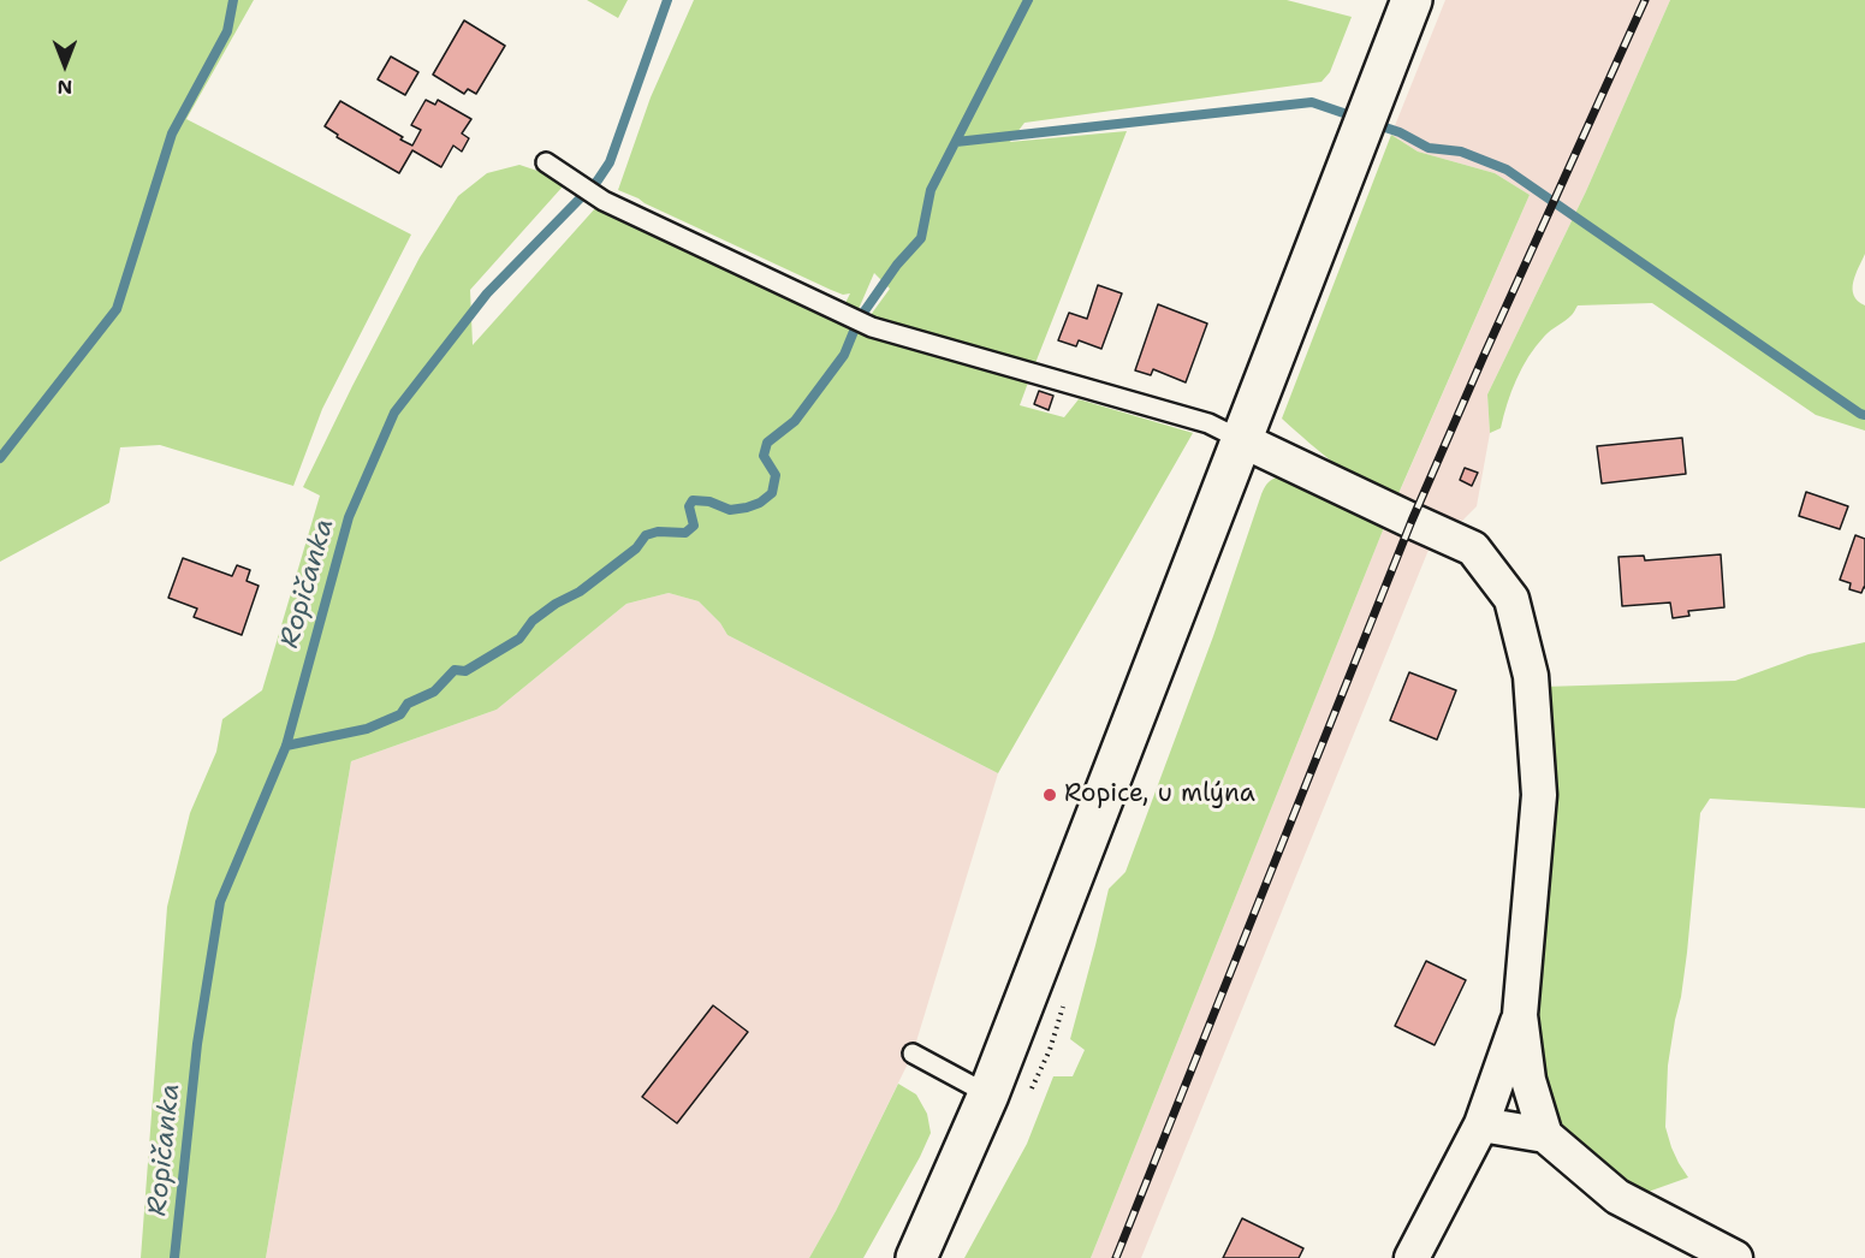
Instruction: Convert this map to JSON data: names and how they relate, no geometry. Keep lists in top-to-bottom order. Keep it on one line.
{"water":["Ropičanka"],"places":["Ropice, u mlýna"],"north":"bottom"}
